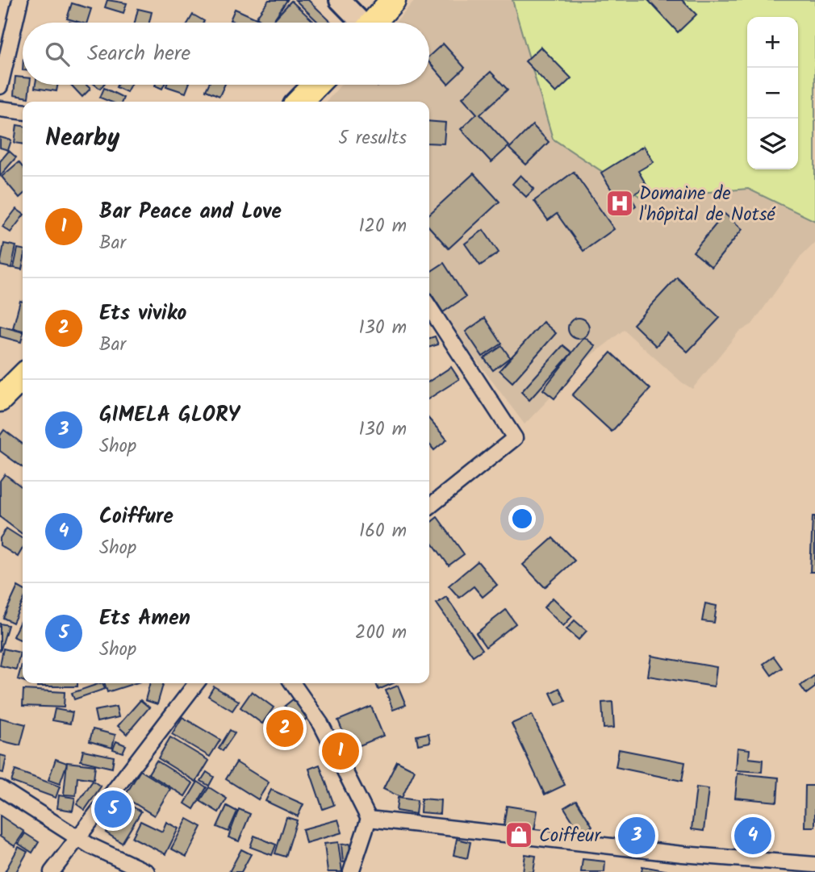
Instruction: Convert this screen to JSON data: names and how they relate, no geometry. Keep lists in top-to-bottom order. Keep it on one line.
{"places":{"hospital":["Domaine de l'hôpital de Notsé"],"shop":["Coiffeur"]},"page":{"map_buttons":["+","−"],"search":"Search here","heading":["Nearby","5 results"],"list":[{"mark":"1","name":"Bar Peace and Love","note":"Bar","value":"120 m"},{"mark":"2","name":"Ets viviko","note":"Bar","value":"130 m"},{"mark":"3","name":"GIMELA GLORY","note":"Shop","value":"130 m"},{"mark":"4","name":"Coiffure","note":"Shop","value":"160 m"},{"mark":"5","name":"Ets Amen","note":"Shop","value":"200 m"}],"pins":["2","1","5","3","4"]}}
